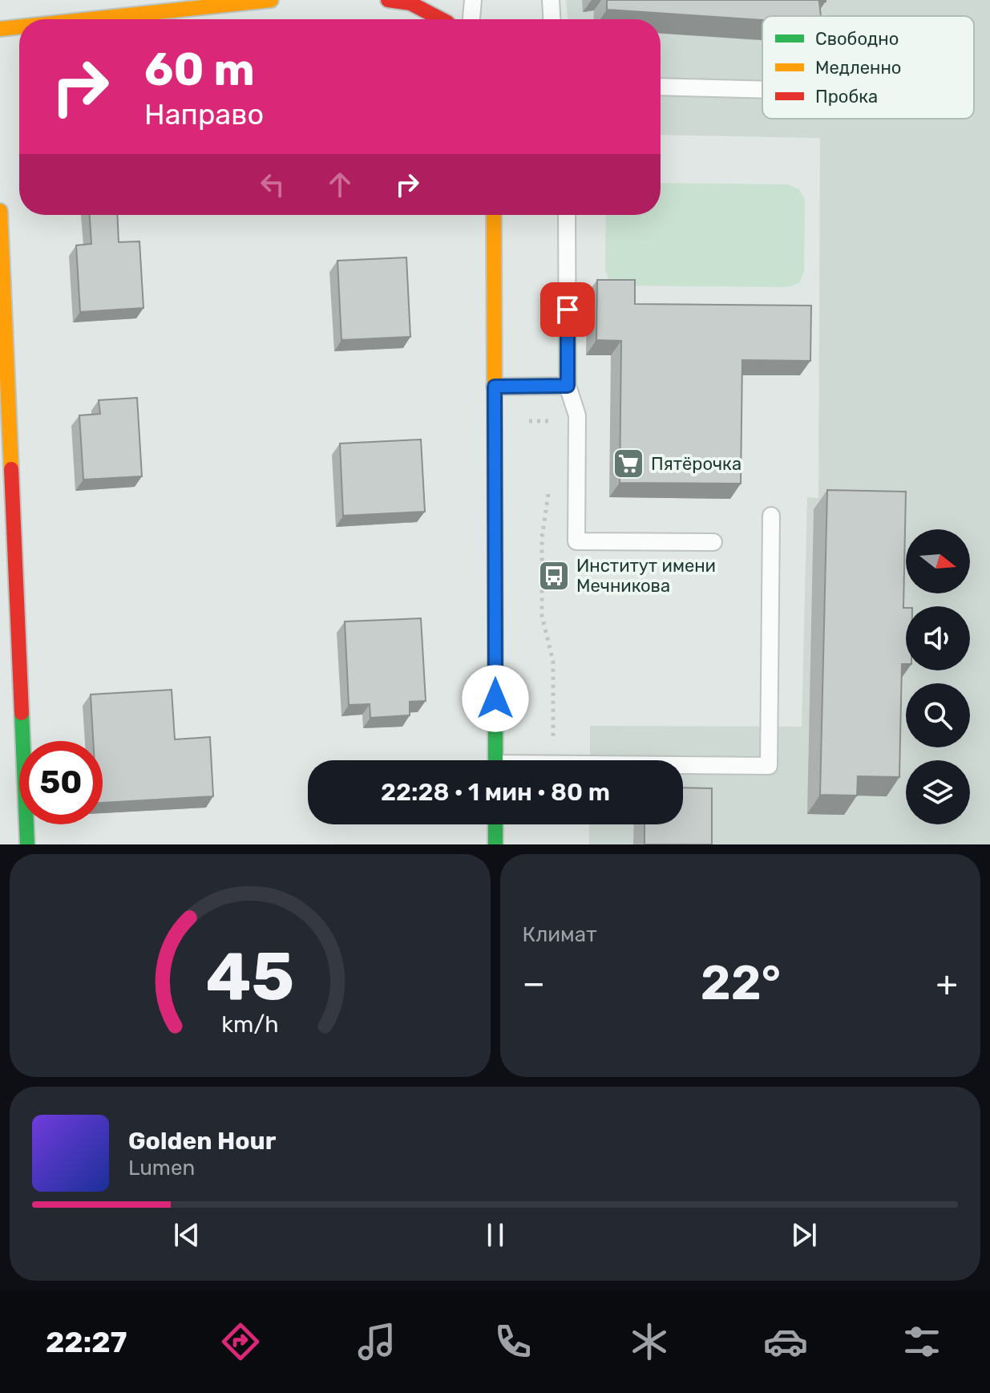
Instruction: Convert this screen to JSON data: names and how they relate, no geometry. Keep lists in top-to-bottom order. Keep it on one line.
{"places":{"supermarket":["Пятёрочка"],"bus stop":["Институт имени Мечникова"]},"legend":["Свободно","Медленно","Пробка"],"north":"right","page":{"turn":["60 m","Направо"],"limit":"50","trip":"22:28 · 1 мин · 80 m","tile":"Климат","heat":["−","22°","+"],"song":["Golden Hour","Lumen"],"tabs":"22:27","gauge":["45","km/h"]}}
